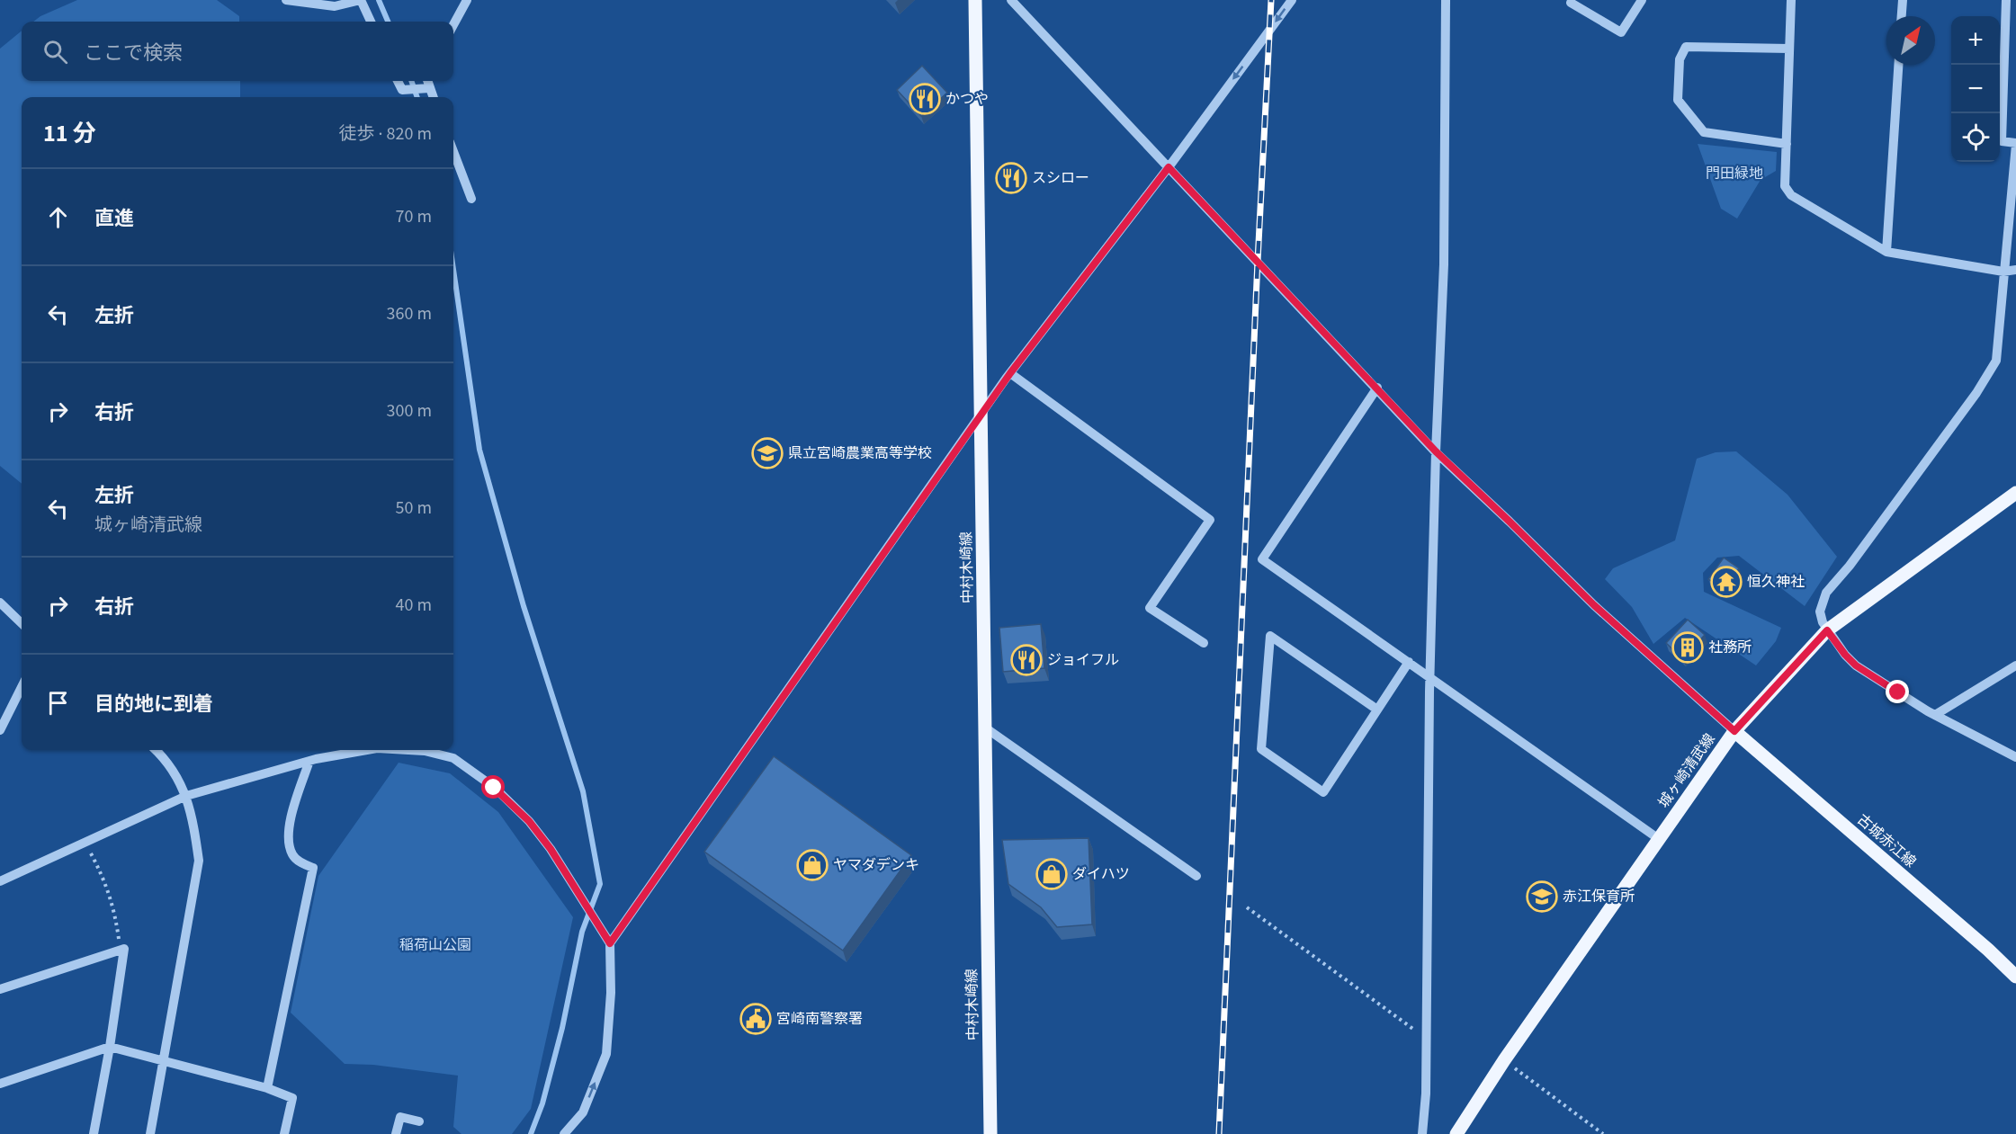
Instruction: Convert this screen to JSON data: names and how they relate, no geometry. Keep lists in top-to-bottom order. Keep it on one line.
{"streets":{"main road":["中村木崎線","城ヶ崎清武線","古城赤江線"]},"crossings":[["城ヶ崎清武線","古城赤江線"]],"parks":["門田緑地","稲荷山公園"],"places":{"restaurant":["かつや","スシロー","ジョイフル"],"school or university":["県立宮崎農業高等学校","赤江保育所"],"temple":["恒久神社"],"building":["社務所"],"shop":["ヤマダデンキ","ダイハツ"],"public building":["宮崎南警察署"]},"north":"top right","page":{"map_buttons":["+","−"],"search":"ここで検索","heading":["11 分","徒歩 · 820 m"],"list":[["直進","70 m"],["左折","360 m"],["右折","300 m"],["左折","城ヶ崎清武線","50 m"],["右折","40 m"],"目的地に到着"]}}
